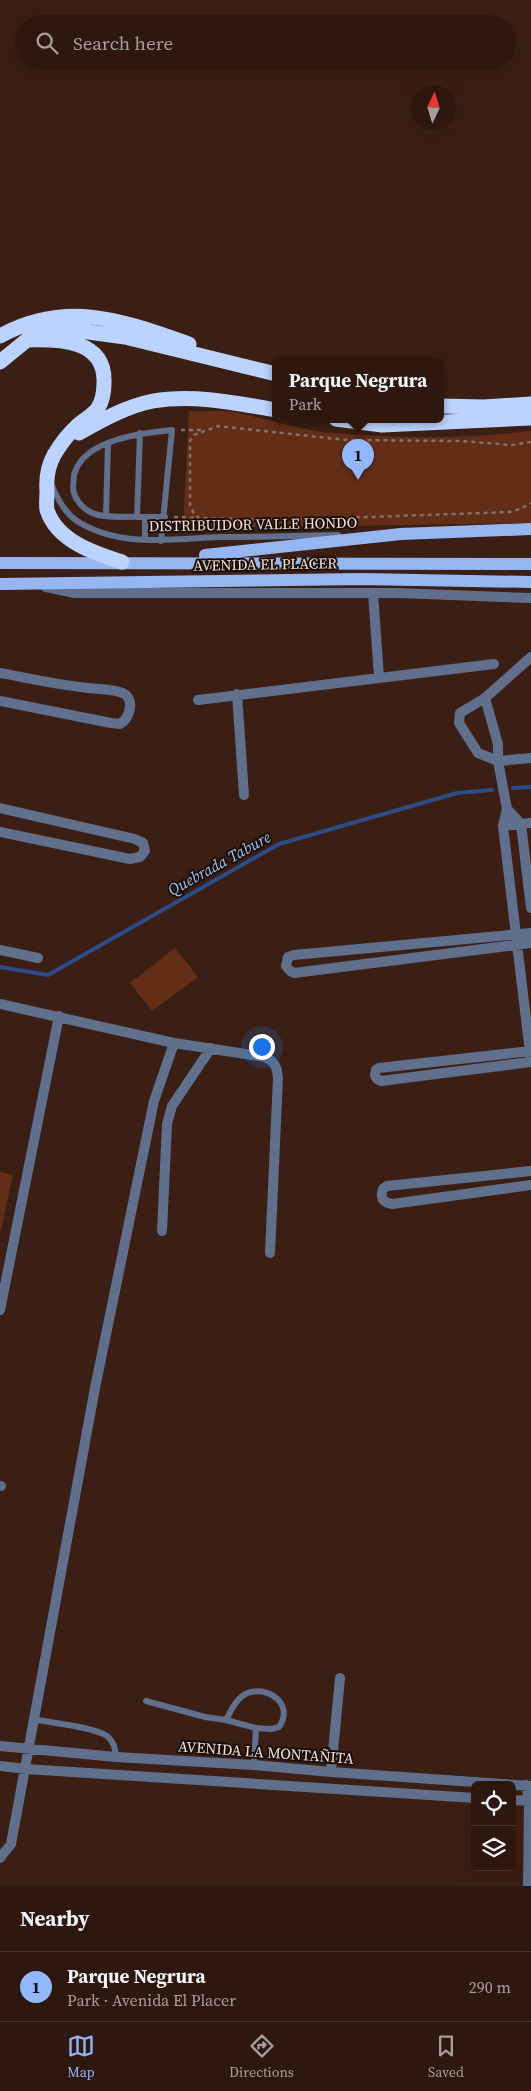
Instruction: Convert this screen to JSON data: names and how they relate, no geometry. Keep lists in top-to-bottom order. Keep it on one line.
{"streets":{"main road":["AVENIDA EL PLACER"],"street":["AVENIDA LA MONTAÑITA"],"lane":["DISTRIBUIDOR VALLE HONDO"]},"water":["Quebrada Tabure"],"north":"top","page":{"search":"Search here","popup":["Parque Negrura","Park"],"pins":"1","heading":"Nearby","list":[{"mark":"1","name":"Parque Negrura","note":"Park · Avenida El Placer","value":"290 m"}],"nav":["Map","Directions","Saved"]}}
